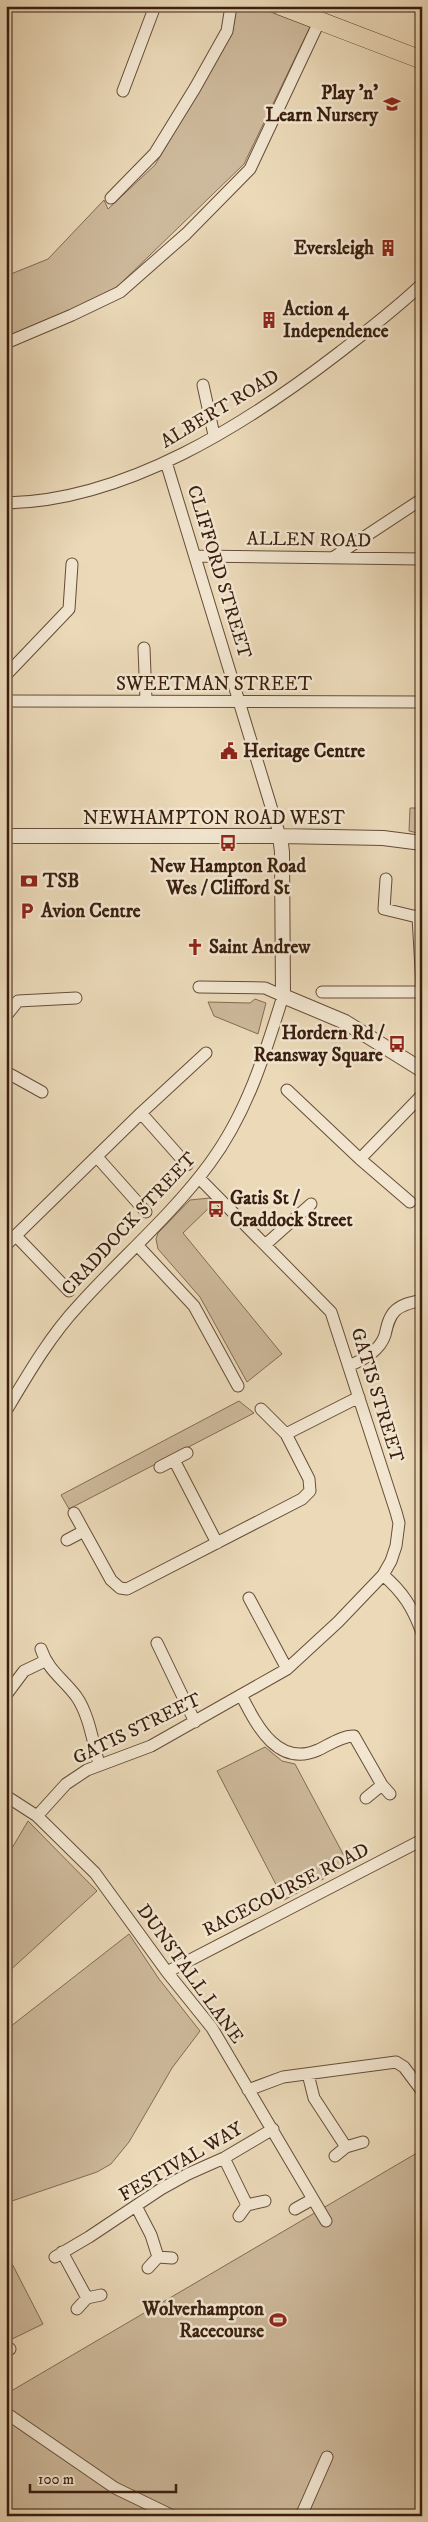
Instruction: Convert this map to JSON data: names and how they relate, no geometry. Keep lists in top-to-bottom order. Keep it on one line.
{"streets":{"street":["ALBERT ROAD","ALLEN ROAD","CLIFFORD STREET","SWEETMAN STREET","NEWHAMPTON ROAD WEST","CRADDOCK STREET","GATIS STREET","RACECOURSE ROAD","DUNSTALL LANE","FESTIVAL WAY"]},"crossings":[["ALBERT ROAD","CLIFFORD STREET"],["ALLEN ROAD","CLIFFORD STREET"],["CLIFFORD STREET","SWEETMAN STREET"],["CLIFFORD STREET","NEWHAMPTON ROAD WEST"],["CRADDOCK STREET","GATIS STREET"],["GATIS STREET","DUNSTALL LANE"],["RACECOURSE ROAD","DUNSTALL LANE"],["DUNSTALL LANE","FESTIVAL WAY"]],"places":{"school or university":["Play 'n' Learn Nursery"],"building":["Eversleigh","Action 4 Independence"],"public building":["Heritage Centre"],"bus stop":["New Hampton Road Wes / Clifford St","Hordern Rd / Reansway Square","Gatis St / Craddock Street"],"bank":["TSB"],"parking":["Avion Centre"],"church":["Saint Andrew"],"sports":["Wolverhampton Racecourse"]},"scale_bar":"100 m"}
